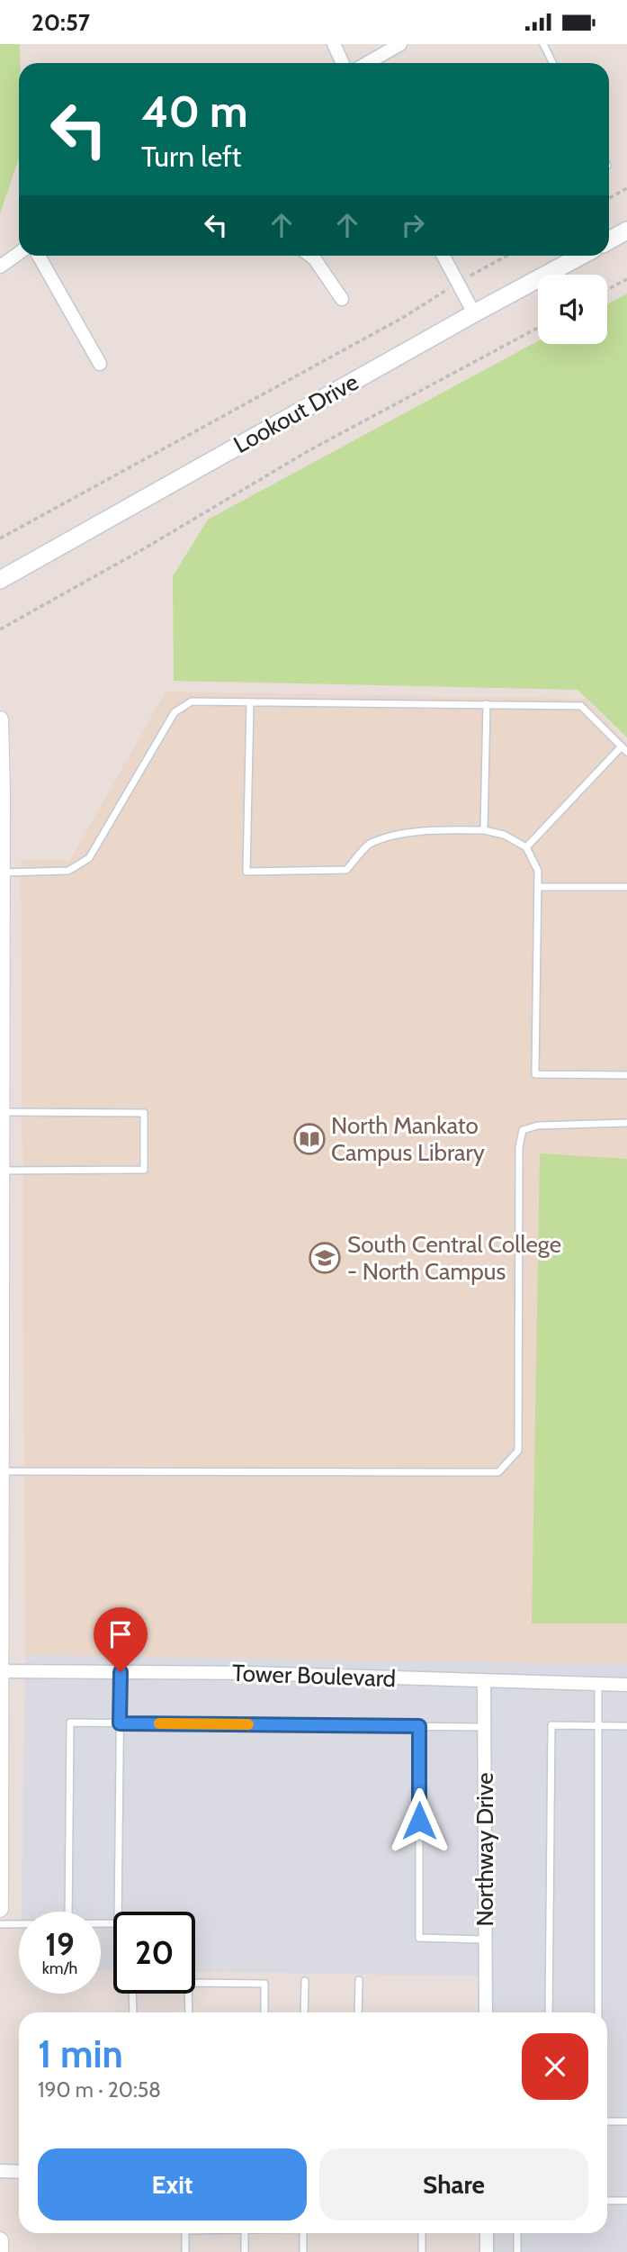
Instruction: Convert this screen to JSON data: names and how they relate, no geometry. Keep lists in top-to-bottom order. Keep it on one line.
{"streets":{"main road":["Lookout Drive"],"street":["Tower Boulevard","Northway Drive"]},"crossings":[["Tower Boulevard","Northway Drive"]],"places":{"library":["North Mankato Campus Library"],"school or university":["South Central College - North Campus"]},"page":{"status":"20:57","turn":["40 m","Turn left"],"speed":"19 km/h","limit":"20","heading":["1 min","190 m · 20:58"],"buttons":["Exit","Share"]}}
